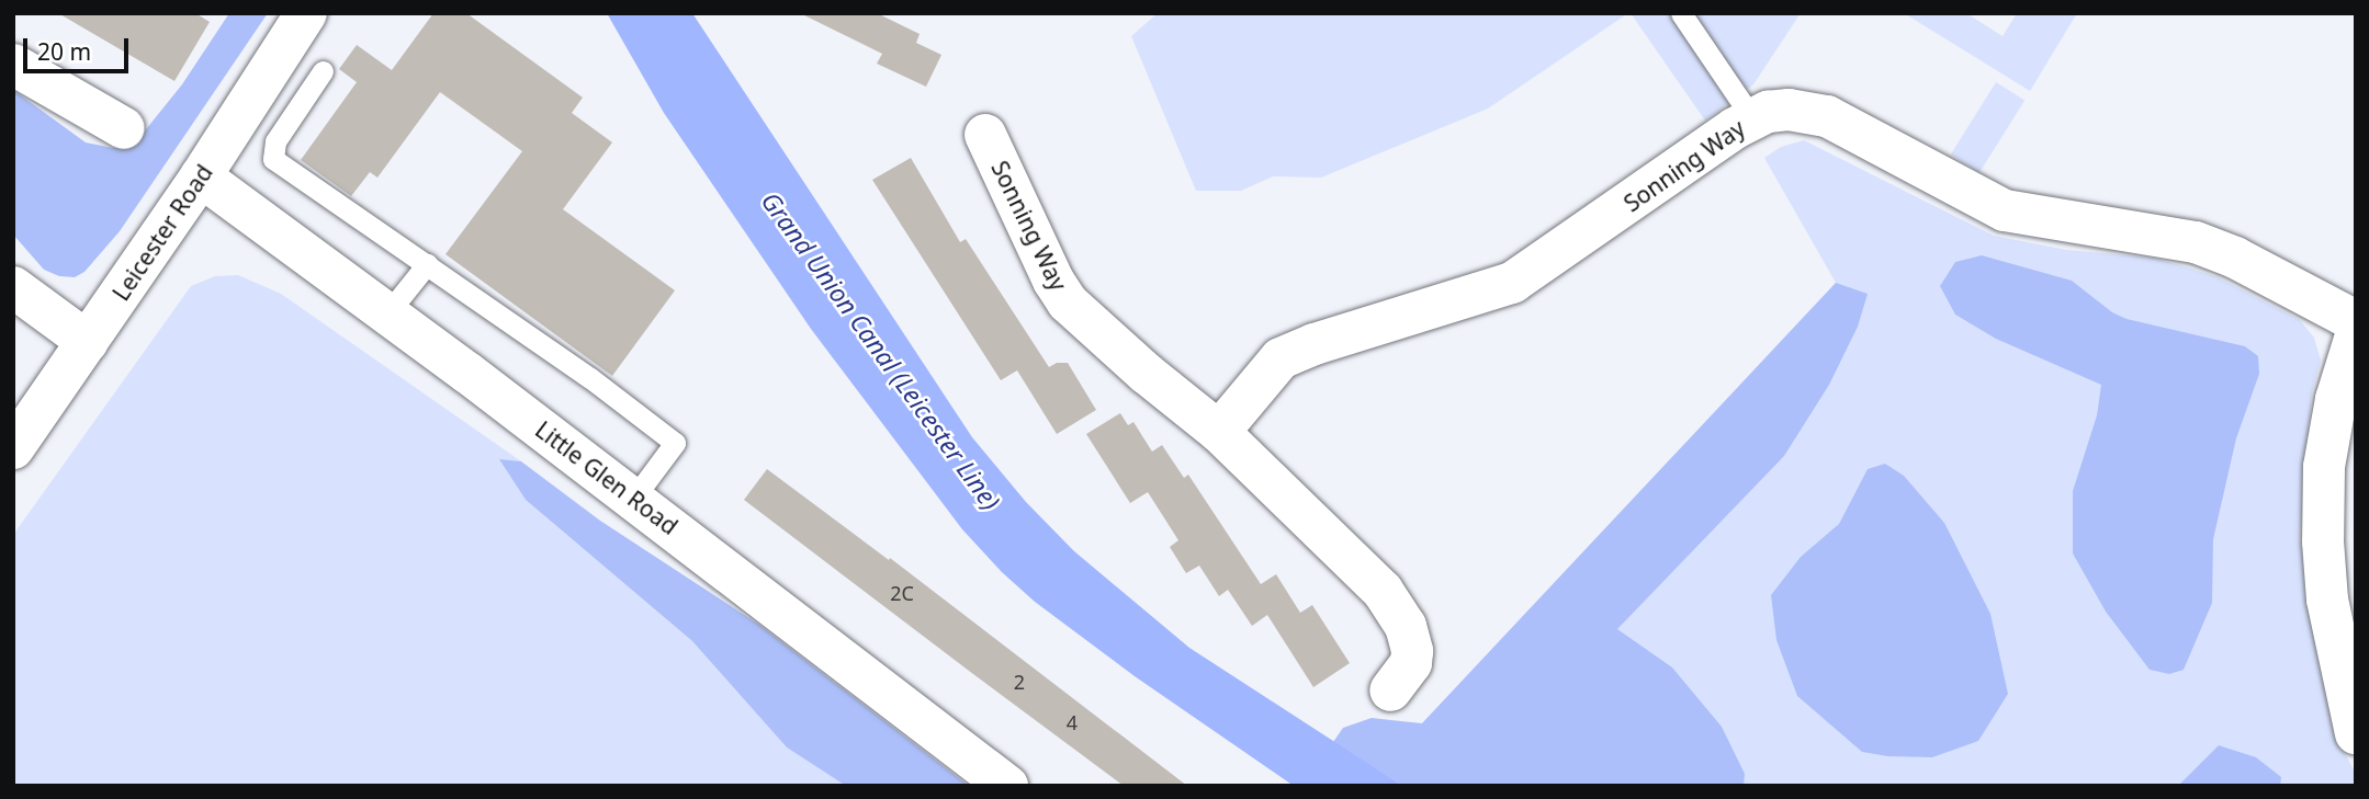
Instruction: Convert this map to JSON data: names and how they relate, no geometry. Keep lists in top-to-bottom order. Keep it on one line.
{"streets":{"street":["Sonning Way","Leicester Road","Little Glen Road"]},"crossings":[["Leicester Road","Little Glen Road"]],"water":["Grand Union Canal (Leicester Line)"],"house_numbers":["2C","2","4"],"scale_bar":"20 m"}
